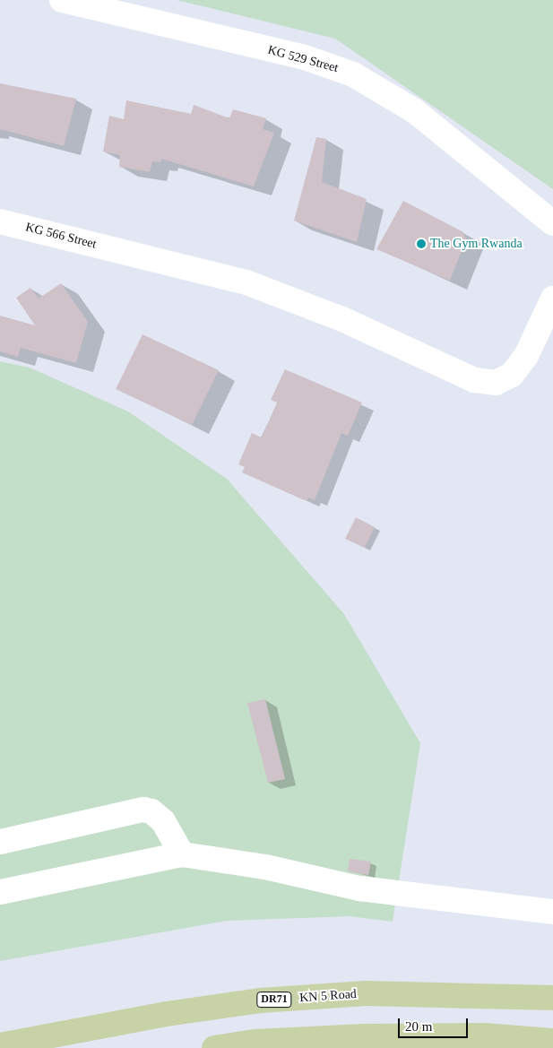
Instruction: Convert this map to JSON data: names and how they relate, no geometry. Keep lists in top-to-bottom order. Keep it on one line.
{"streets":{"main road":["KN 5 Road","DR71"],"street":["KG 529 Street","KG 566 Street"]},"places":["The Gym Rwanda"],"scale_bar":"20 m"}
